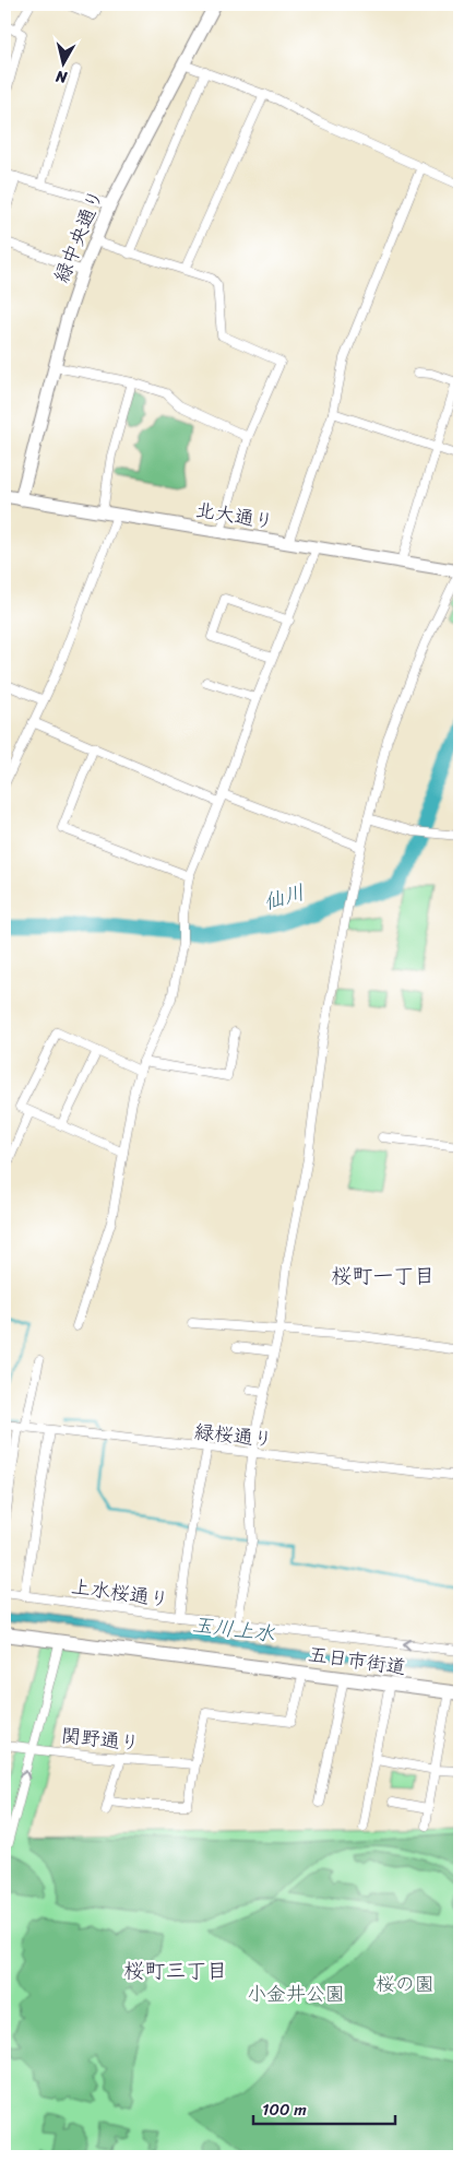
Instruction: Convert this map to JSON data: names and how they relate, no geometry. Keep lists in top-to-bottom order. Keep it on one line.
{"streets":{"main road":["五日市街道"],"street":["緑中央通り","北大通り","緑桜通り","上水桜通り","関野通り"]},"crossings":[["緑中央通り","北大通り"]],"one_way":["上水桜通り"],"districts":["桜町一丁目","桜町三丁目"],"water":["仙川","玉川上水"],"parks":["桜の園","小金井公園"],"scale_bar":"100 m","north":"bottom"}
